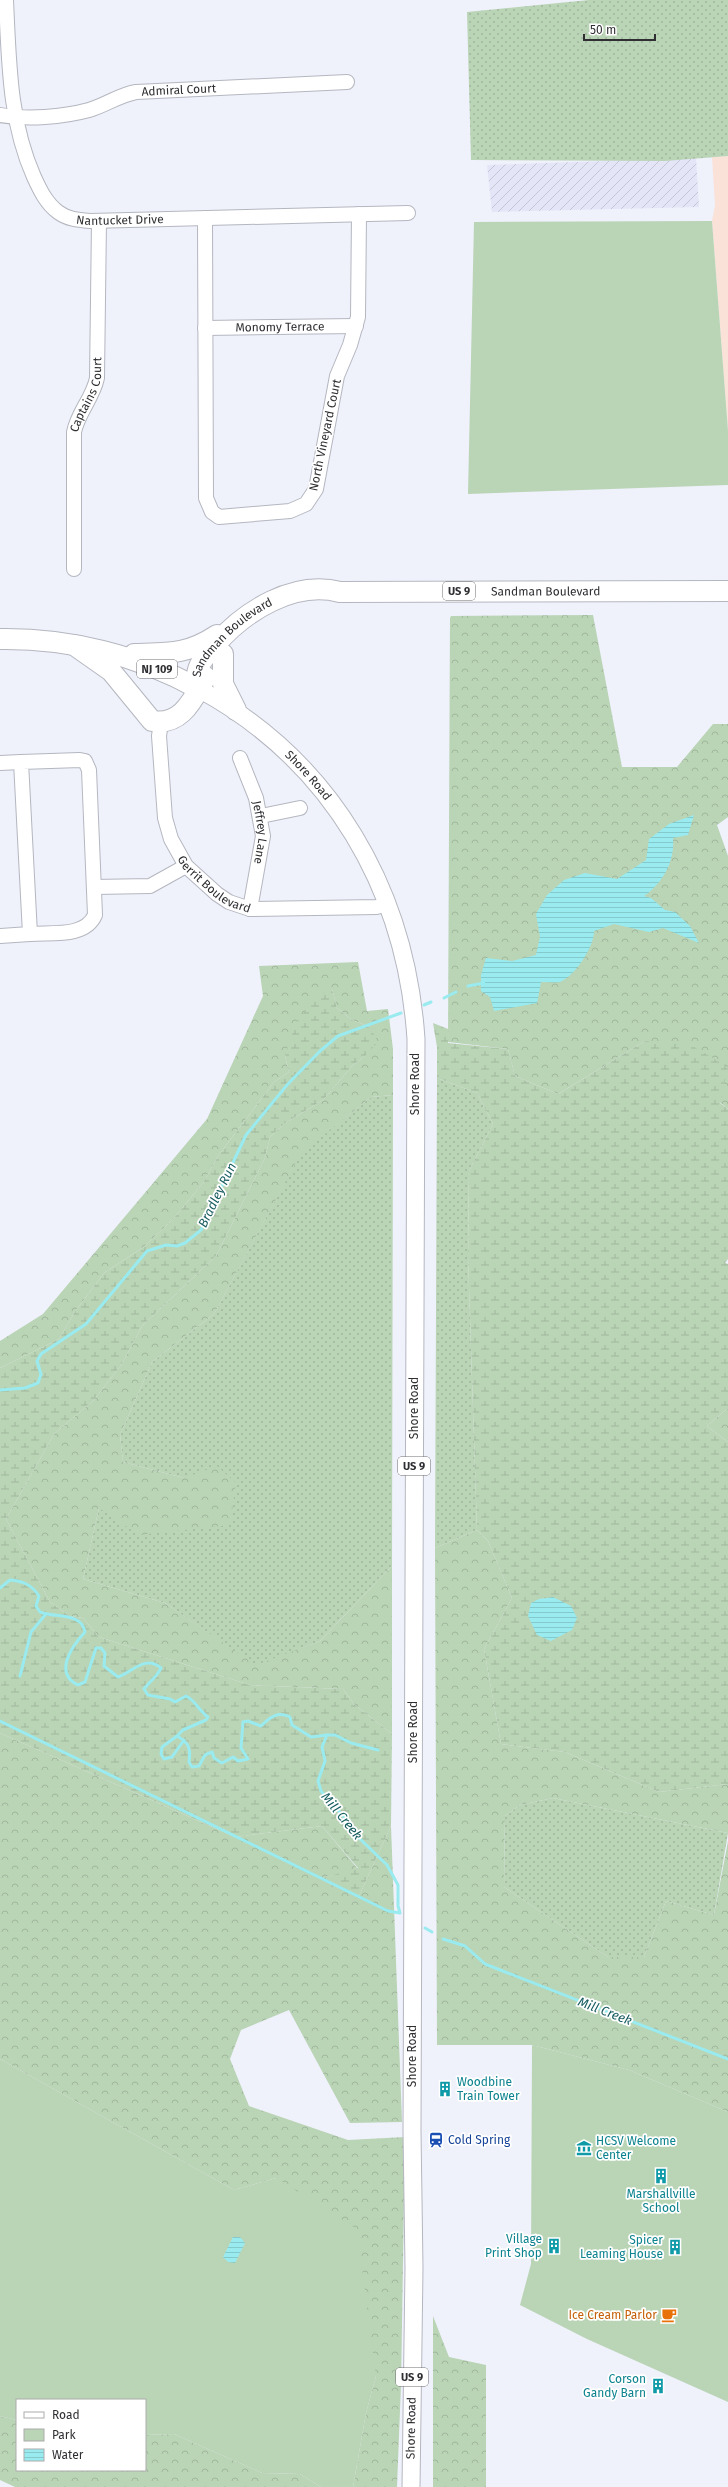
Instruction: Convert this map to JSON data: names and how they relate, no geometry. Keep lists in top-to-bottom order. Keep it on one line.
{"streets":{"highway":["US 9","Sandman Boulevard","NJ 109","Shore Road"],"street":["Admiral Court","Nantucket Drive","Monomy Terrace","Captains Court","North Vineyard Court","Jeffrey Lane","Gerrit Boulevard"]},"crossings":[["Admiral Court","Nantucket Drive"],["Nantucket Drive","Captains Court"],["Nantucket Drive","North Vineyard Court"],["Monomy Terrace","North Vineyard Court"],["US 9","Sandman Boulevard"],["US 9","Shore Road"],["Sandman Boulevard","Shore Road"],["Shore Road","Gerrit Boulevard"],["Jeffrey Lane","Gerrit Boulevard"]],"water":["Bradley Run","Mill Creek"],"places":{"building":["Woodbine Train Tower","Marshallville School","Village Print Shop","Spicer Leaming House","Corson Gandy Barn"],"station":["Cold Spring"],"museum":["HCSV Welcome Center"],"cafe":["Ice Cream Parlor"]},"legend":["Road","Park","Water"],"scale_bar":"50 m"}
